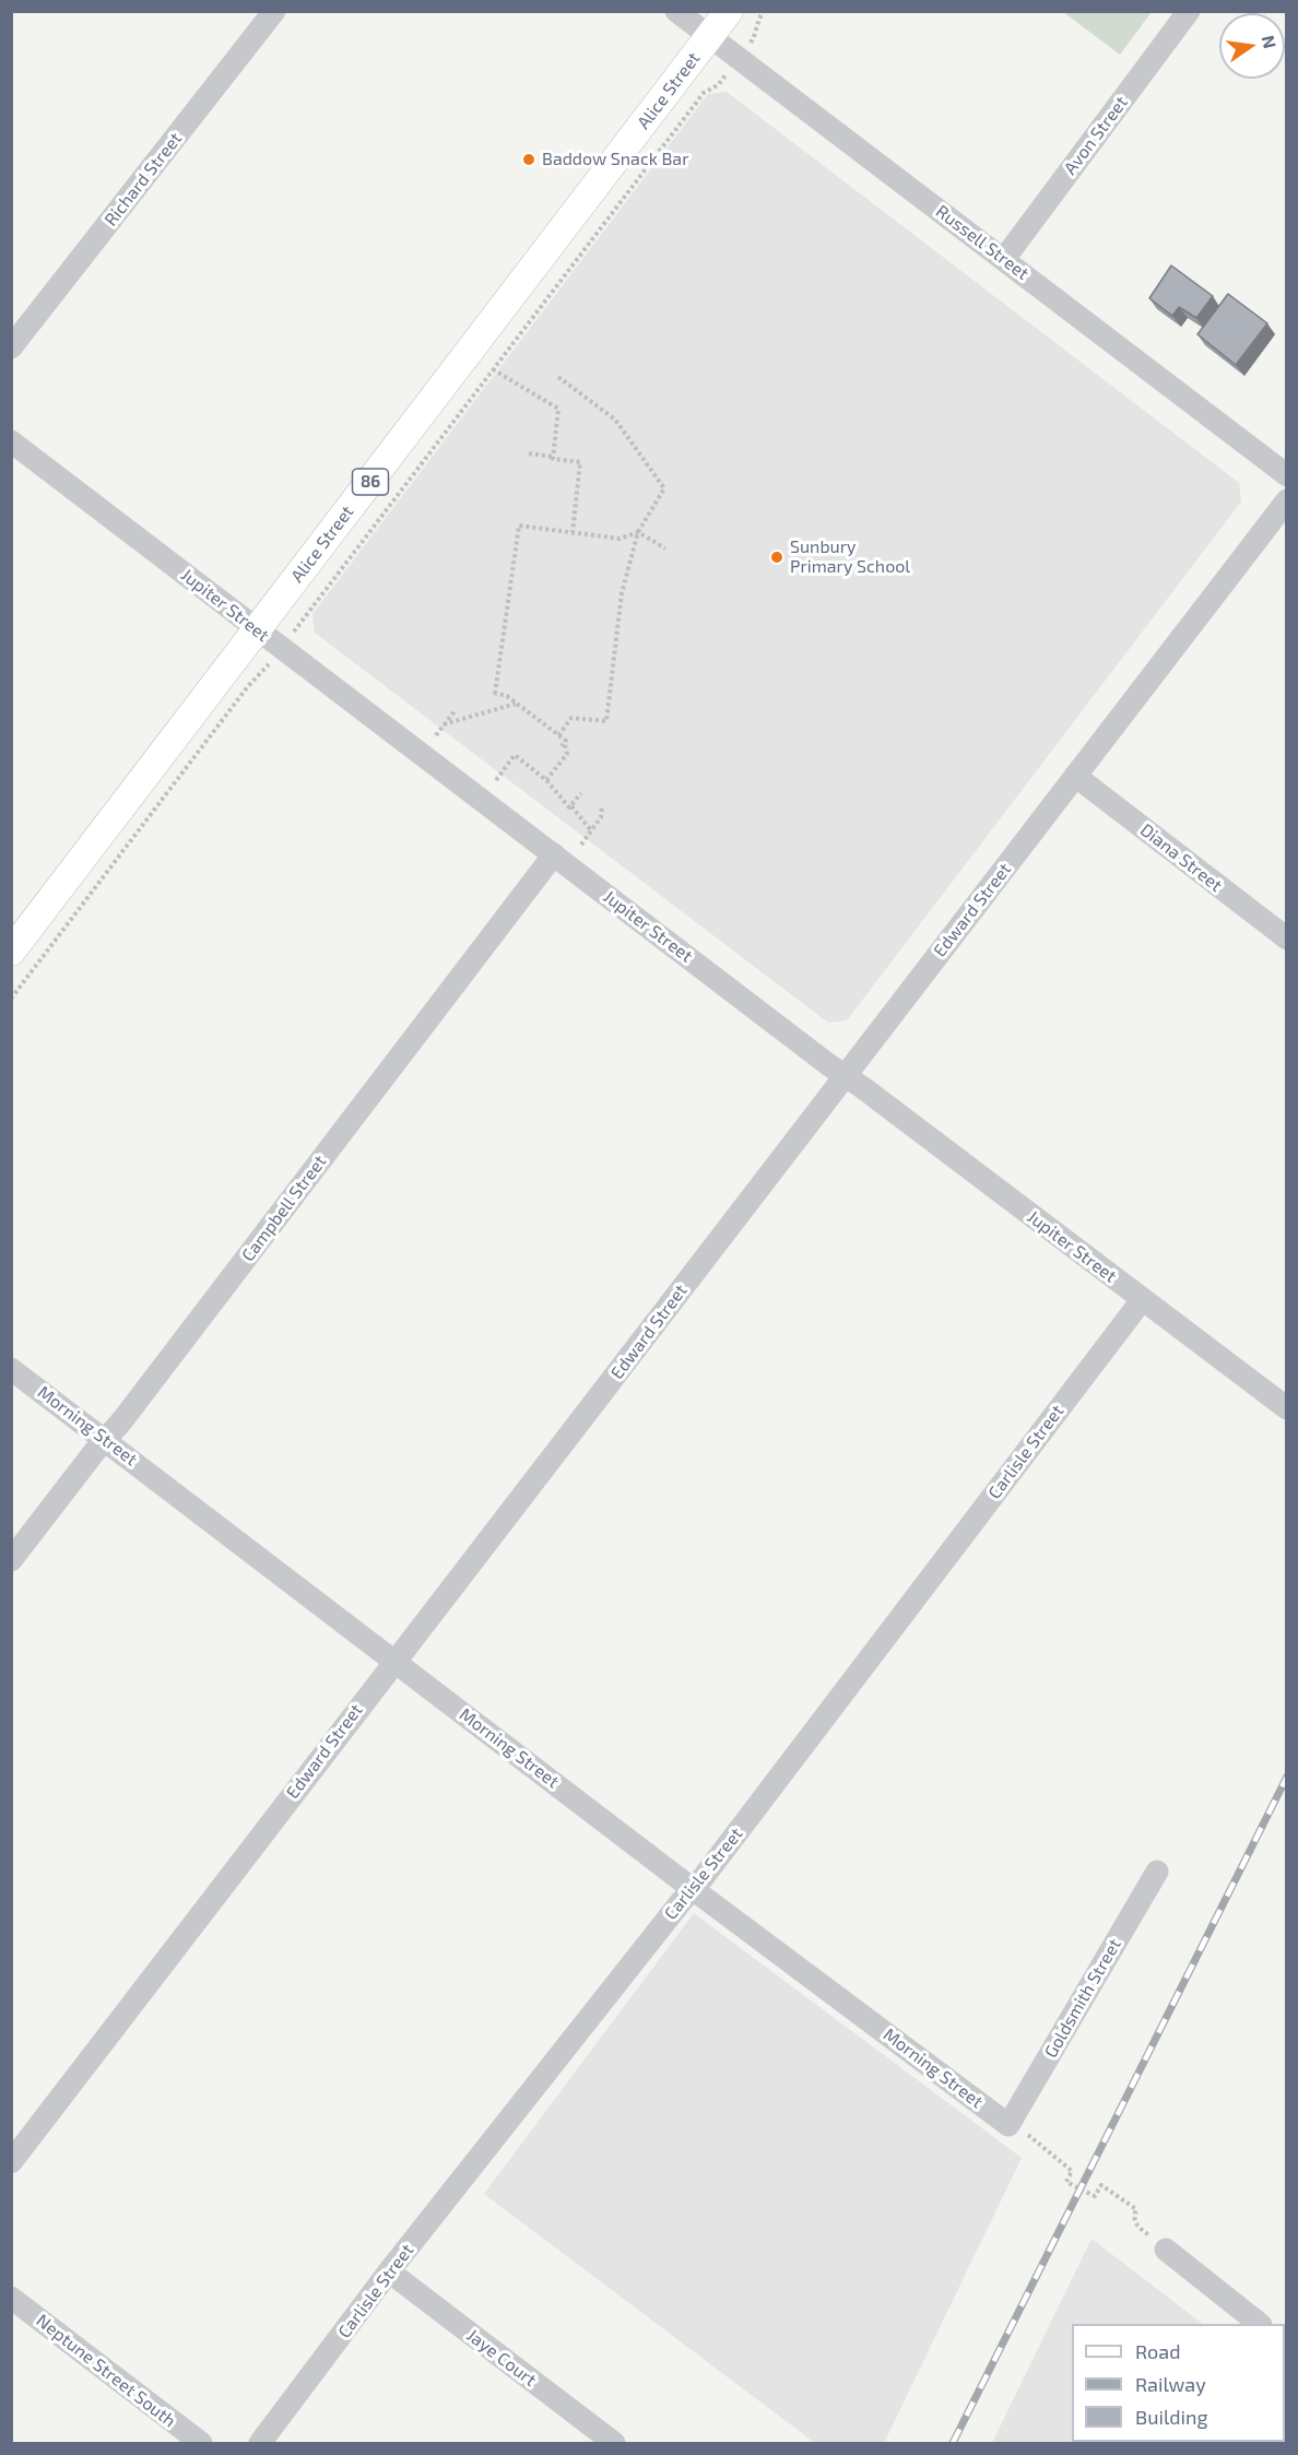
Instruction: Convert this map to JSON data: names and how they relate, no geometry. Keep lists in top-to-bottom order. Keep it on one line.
{"streets":{"main road":["Alice Street","86"],"street":["Avon Street","Richard Street","Russell Street","Jupiter Street","Diana Street","Edward Street","Campbell Street","Morning Street","Carlisle Street","Goldsmith Street","Jaye Court","Neptune Street South"]},"crossings":[["Alice Street","Russell Street"],["Alice Street","Jupiter Street"],["Avon Street","Russell Street"],["Jupiter Street","Edward Street"],["Jupiter Street","Campbell Street"],["Jupiter Street","Carlisle Street"],["Diana Street","Edward Street"],["Edward Street","Morning Street"],["Campbell Street","Morning Street"],["Morning Street","Carlisle Street"],["Morning Street","Goldsmith Street"],["Carlisle Street","Jaye Court"]],"places":["Baddow Snack Bar","Sunbury Primary School"],"legend":["Road","Railway","Building"],"north":"right"}
